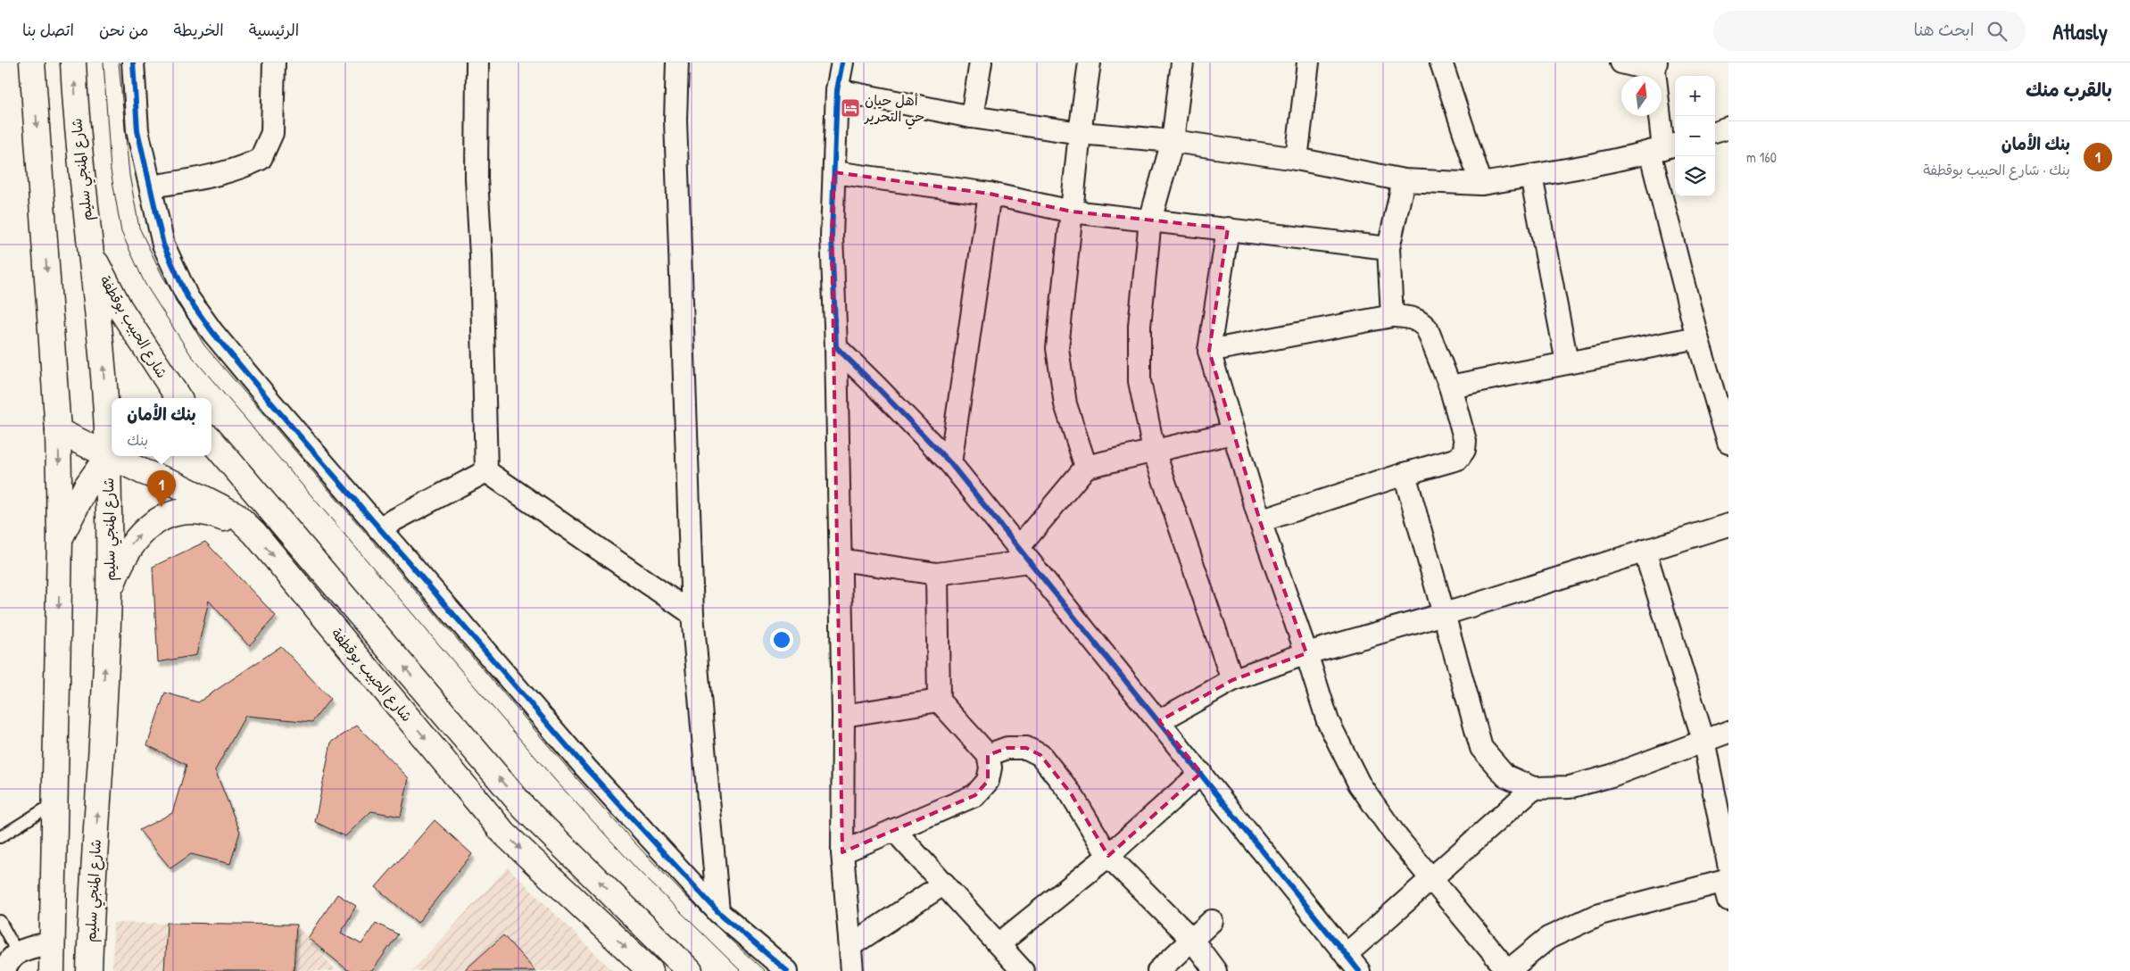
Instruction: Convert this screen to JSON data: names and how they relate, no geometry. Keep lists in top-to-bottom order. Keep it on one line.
{"streets":{"main road":["شارع المنجي سليم","شارع الحبيب بوقطفة"]},"crossings":[["شارع المنجي سليم","شارع الحبيب بوقطفة"]],"places":{"hotel":["أهل حيان حي التحرير"]},"north":"top","page":{"header":"Atlasly","search":"ابحث هنا","nav":["الرئيسية","الخريطة","من نحن","اتصل بنا"],"heading":"بالقرب منك","map_buttons":["+","−"],"list":[{"mark":"1","name":"بنك الأمان","note":"بنك · شارع الحبيب بوقطفة","value":"160 m"}],"popup":["بنك الأمان","بنك"],"pins":"1"}}
